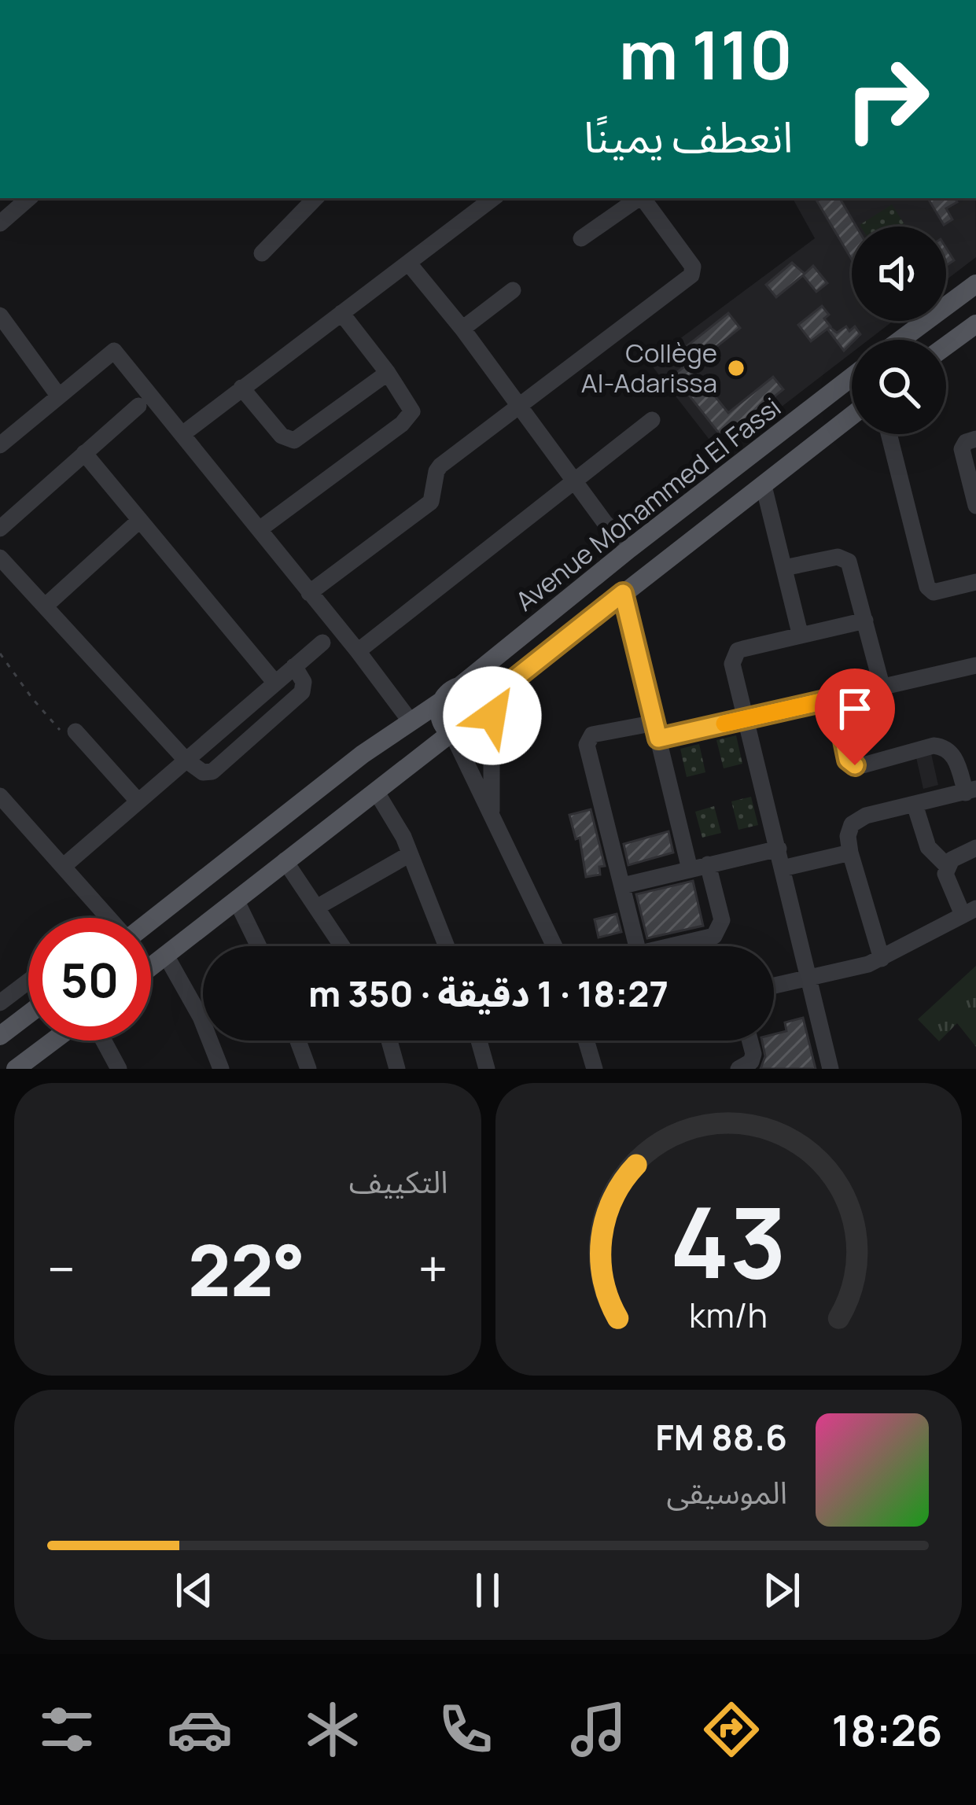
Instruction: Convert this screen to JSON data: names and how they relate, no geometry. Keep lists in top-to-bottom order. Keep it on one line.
{"streets":{"main road":["Avenue Mohammed El Fassi"]},"places":["Collège Al-Adarissa"],"page":{"turn":["110 m","انعطف يمينًا"],"limit":"50","trip":"18:27 · 1 دقيقة · 350 m","tile":"التكييف","heat":["−","22°","+"],"song":["88.6 FM","الموسيقى"],"tabs":"18:26","gauge":["43","km/h"]}}
